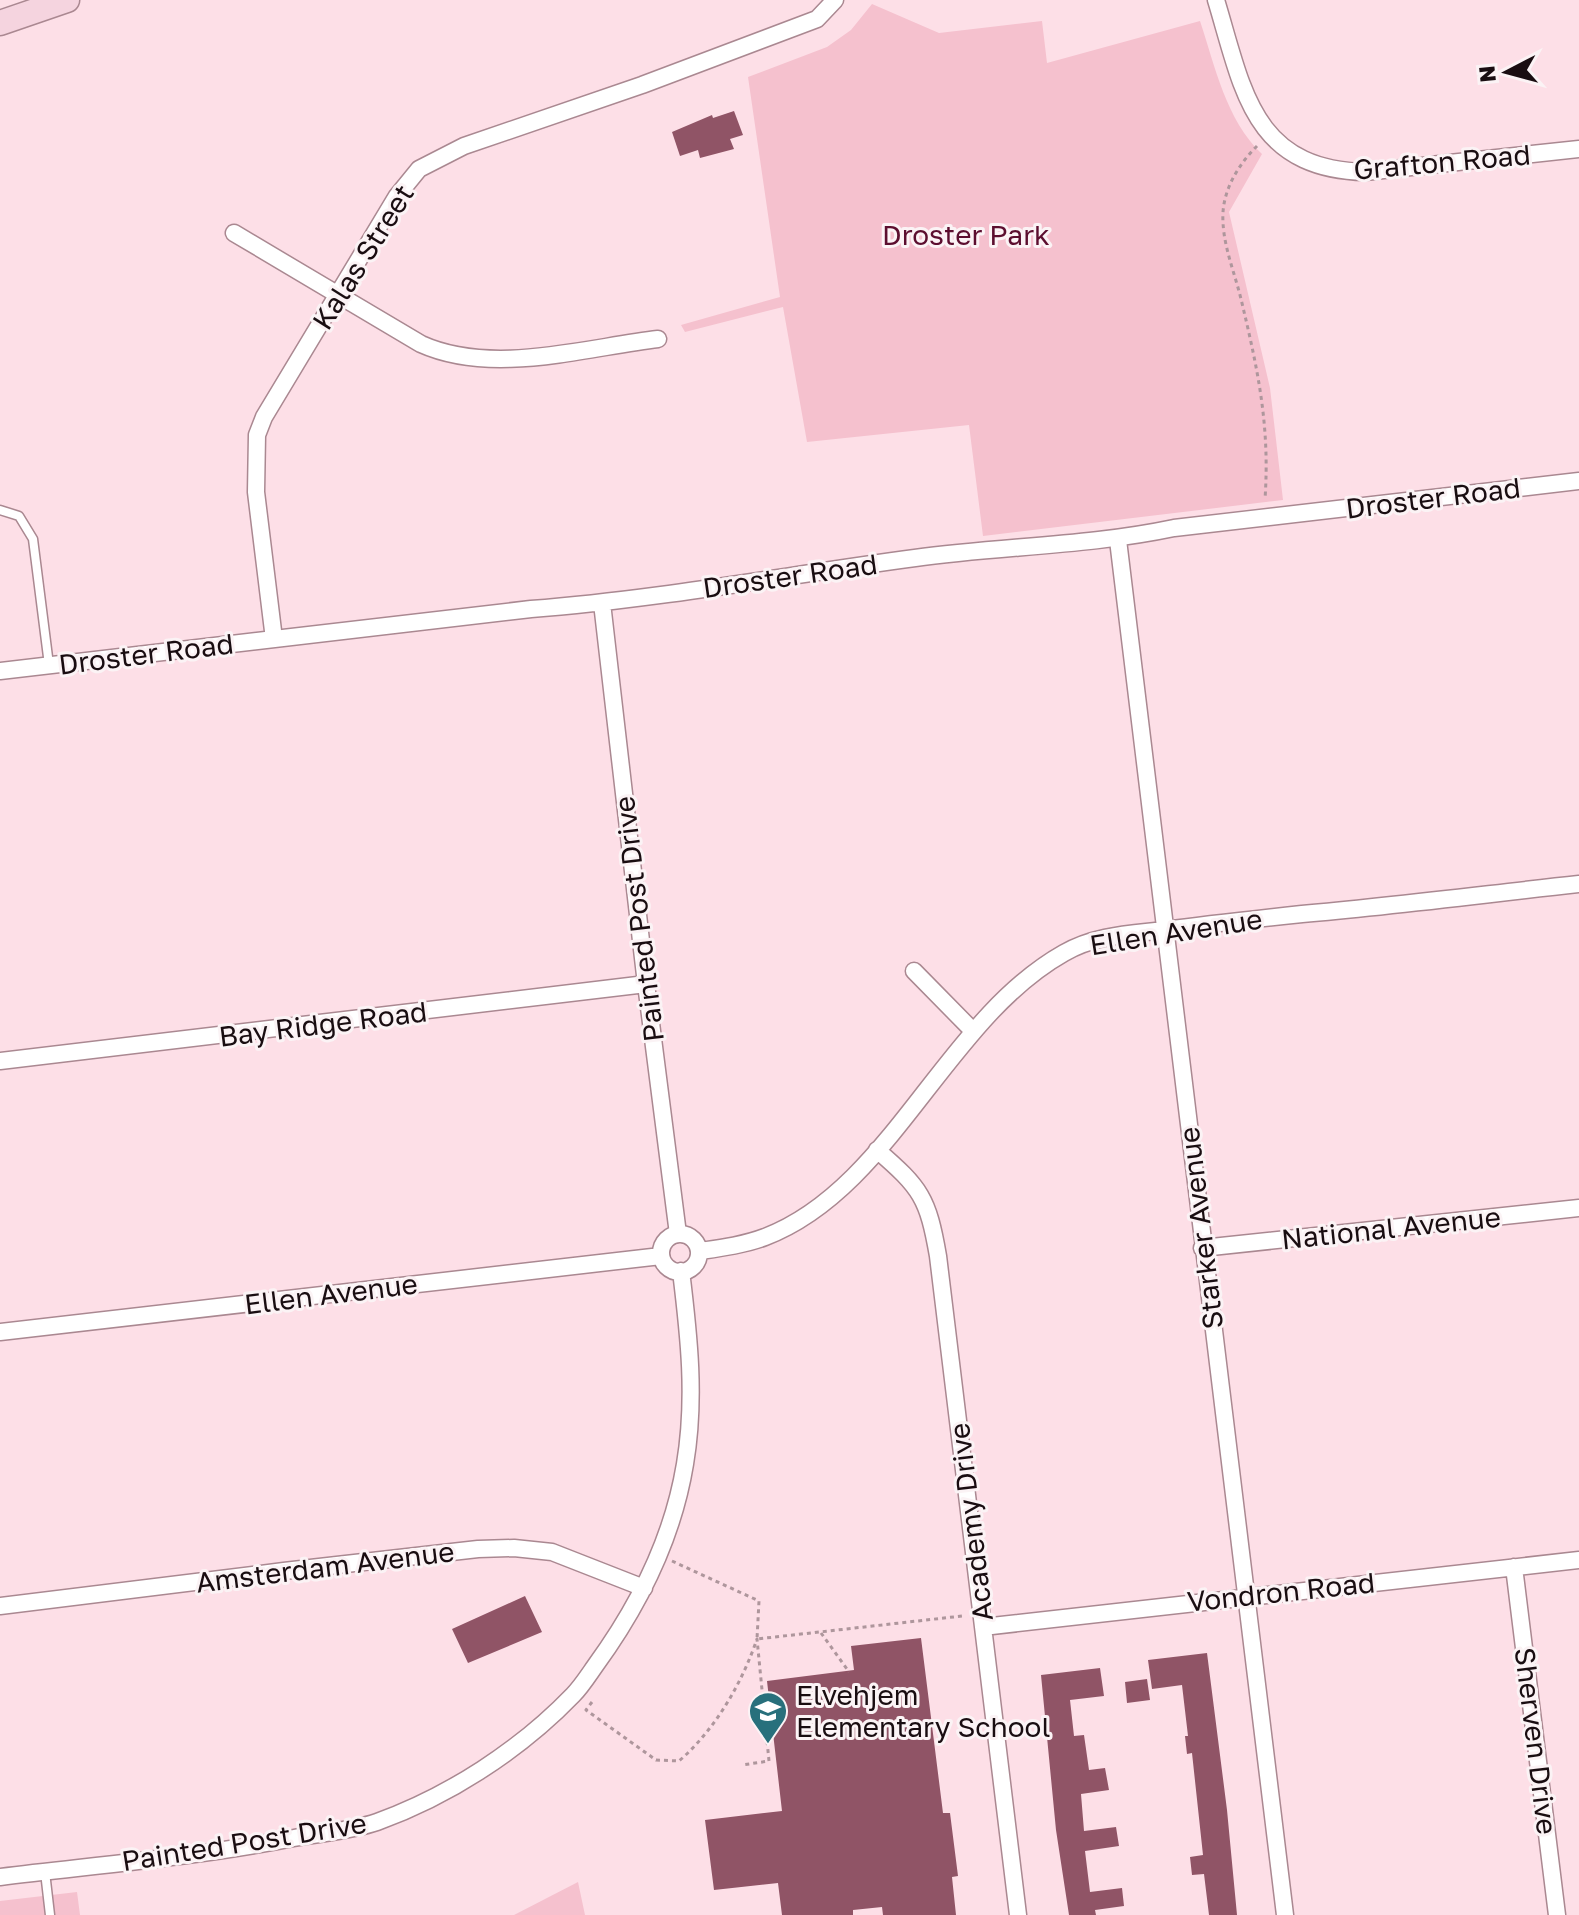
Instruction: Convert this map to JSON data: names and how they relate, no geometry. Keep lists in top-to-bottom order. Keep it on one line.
{"streets":{"street":["Grafton Road","Kalas Street","Droster Road","Painted Post Drive","Ellen Avenue","Bay Ridge Road","Starker Avenue","National Avenue","Academy Drive","Amsterdam Avenue","Vondron Road","Sherven Drive"]},"crossings":[["Kalas Street","Droster Road"],["Droster Road","Painted Post Drive"],["Droster Road","Starker Avenue"],["Painted Post Drive","Ellen Avenue"],["Painted Post Drive","Bay Ridge Road"],["Painted Post Drive","Amsterdam Avenue"],["Ellen Avenue","Starker Avenue"],["Ellen Avenue","Academy Drive"],["Starker Avenue","National Avenue"],["Starker Avenue","Vondron Road"],["Academy Drive","Vondron Road"],["Vondron Road","Sherven Drive"]],"parks":["Droster Park"],"places":{"school or university":["Elvehjem Elementary School"]},"north":"left"}
